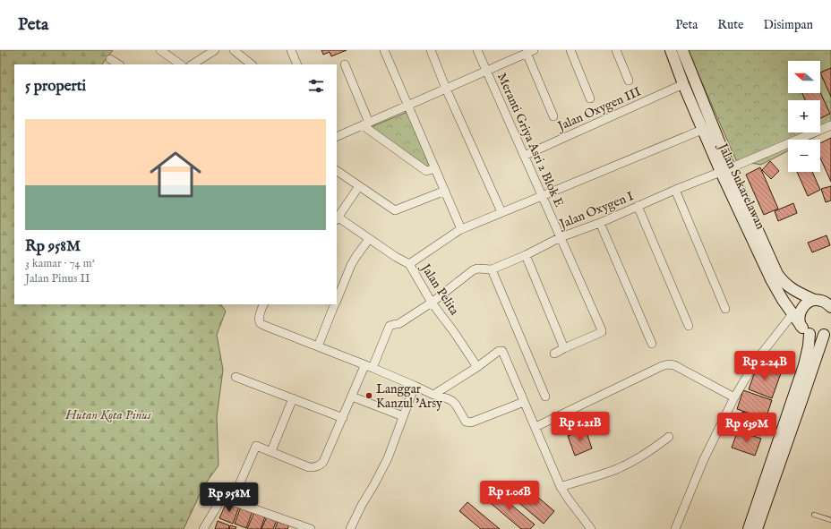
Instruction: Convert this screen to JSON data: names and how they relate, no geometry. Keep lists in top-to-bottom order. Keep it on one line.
{"streets":{"main road":["Jalan Sukarelawan"],"street":["Jalan Oxygen III","Meranti Griya Asri 2 Blok E","Jalan Oxygen I","Jalan Pelita"]},"crossings":[["Jalan Oxygen III","Meranti Griya Asri 2 Blok E"],["Jalan Oxygen III","Jalan Sukarelawan"],["Meranti Griya Asri 2 Blok E","Jalan Oxygen I"],["Jalan Sukarelawan","Jalan Oxygen I"],["Jalan Oxygen I","Jalan Pelita"]],"parks":["Hutan Kota Pinus"],"places":["Langgar Kanzul 'Arsy"],"north":"left","page":{"header":"Peta","nav":["Peta","Rute","Disimpan"],"map_buttons":["+","−"],"heading":"5 properti","list":[{"name":"Rp 958M","note":"3 kamar · 74 m² · Jalan Pinus II"}],"price":["Rp 2.24B","Rp 1.21B","Rp 639M","Rp 1.06B","Rp 958M"]}}
